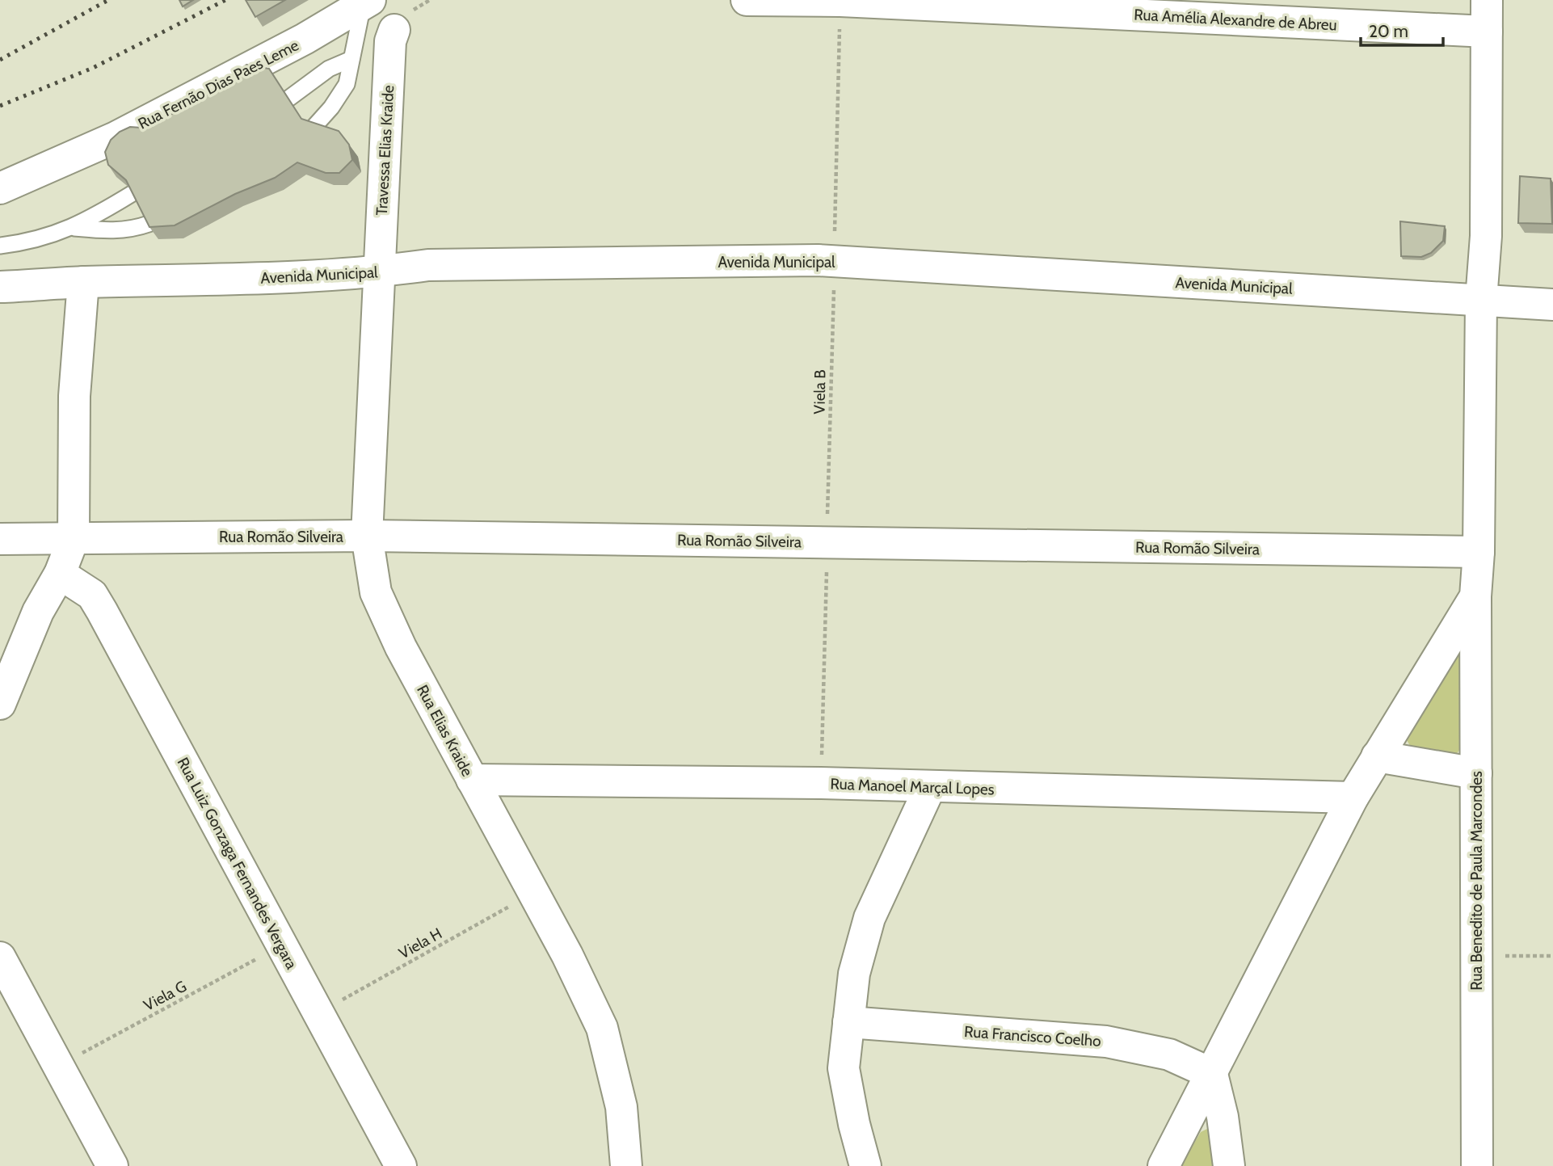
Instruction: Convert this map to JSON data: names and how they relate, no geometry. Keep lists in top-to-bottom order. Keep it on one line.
{"streets":{"street":["Rua Amélia Alexandre de Abreu","Rua Fernão Dias Paes Leme","Travessa Elias Kraide","Avenida Municipal","Rua Romão Silveira","Rua Elias Kraide","Rua Manoel Marçal Lopes","Rua Luiz Gonzaga Fernandes Vergara","Rua Benedito de Paula Marcondes","Rua Francisco Coelho"],"path":["Viela B","Viela H","Viela G"]},"crossings":[["Rua Amélia Alexandre de Abreu","Viela B"],["Rua Amélia Alexandre de Abreu","Rua Benedito de Paula Marcondes"],["Travessa Elias Kraide","Avenida Municipal"],["Travessa Elias Kraide","Rua Elias Kraide"],["Avenida Municipal","Viela B"],["Avenida Municipal","Rua Elias Kraide"],["Avenida Municipal","Rua Benedito de Paula Marcondes"],["Viela B","Rua Romão Silveira"],["Viela B","Rua Manoel Marçal Lopes"],["Rua Romão Silveira","Rua Elias Kraide"],["Rua Romão Silveira","Rua Benedito de Paula Marcondes"],["Rua Elias Kraide","Rua Manoel Marçal Lopes"],["Rua Elias Kraide","Viela H"],["Rua Luiz Gonzaga Fernandes Vergara","Viela H"],["Rua Luiz Gonzaga Fernandes Vergara","Viela G"]],"scale_bar":"20 m"}
